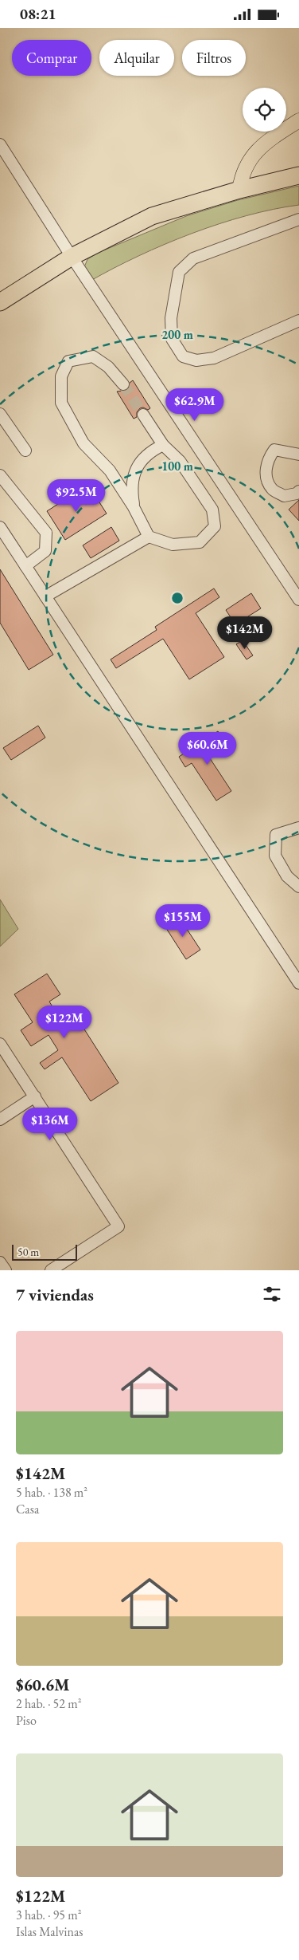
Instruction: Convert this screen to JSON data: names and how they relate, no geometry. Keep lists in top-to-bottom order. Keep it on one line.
{"scale_bar":"50 m","page":{"status":"08:21","chip":["Comprar","Alquilar","Filtros"],"price":["$62.9M","$92.5M","$142M","$60.6M","$155M","$122M","$136M"],"scale":"50 m","heading":"7 viviendas","list":[{"name":"$142M","note":"5 hab. · 138 m² · Casa"},{"name":"$60.6M","note":"2 hab. · 52 m² · Piso"},{"name":"$122M","note":"3 hab. · 95 m² · Islas Malvinas"}]},"rings":["200 m","100 m"]}
